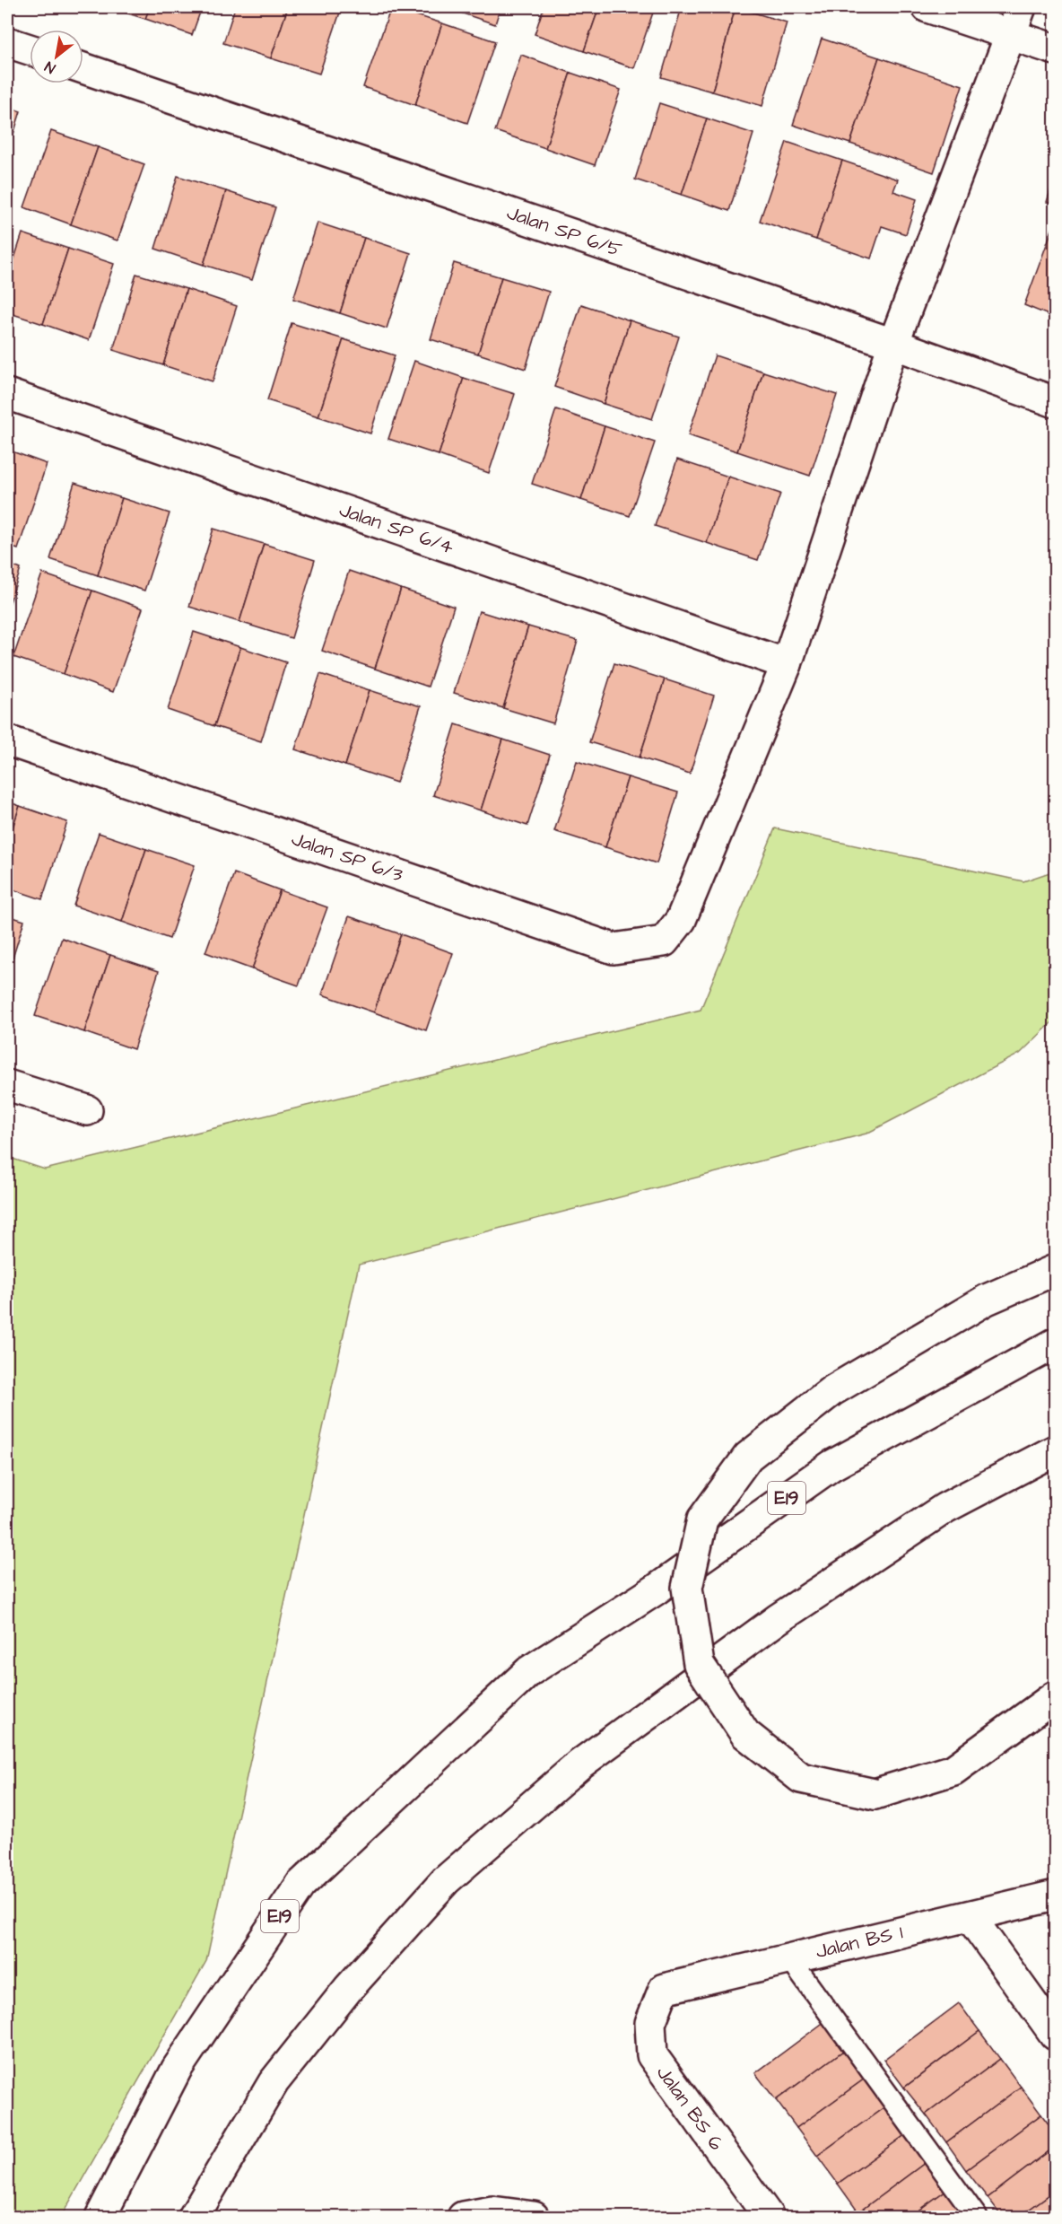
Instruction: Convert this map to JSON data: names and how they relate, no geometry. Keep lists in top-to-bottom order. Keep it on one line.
{"streets":{"main road":["Jalan SP 6/5","Jalan SP 6/4","Jalan SP 6/3","E19","Jalan BS 1","Jalan BS 6"]},"crossings":[["Jalan SP 6/5","Jalan SP 6/3"],["Jalan SP 6/4","Jalan SP 6/3"],["Jalan BS 1","Jalan BS 6"]],"north":"bottom left"}
